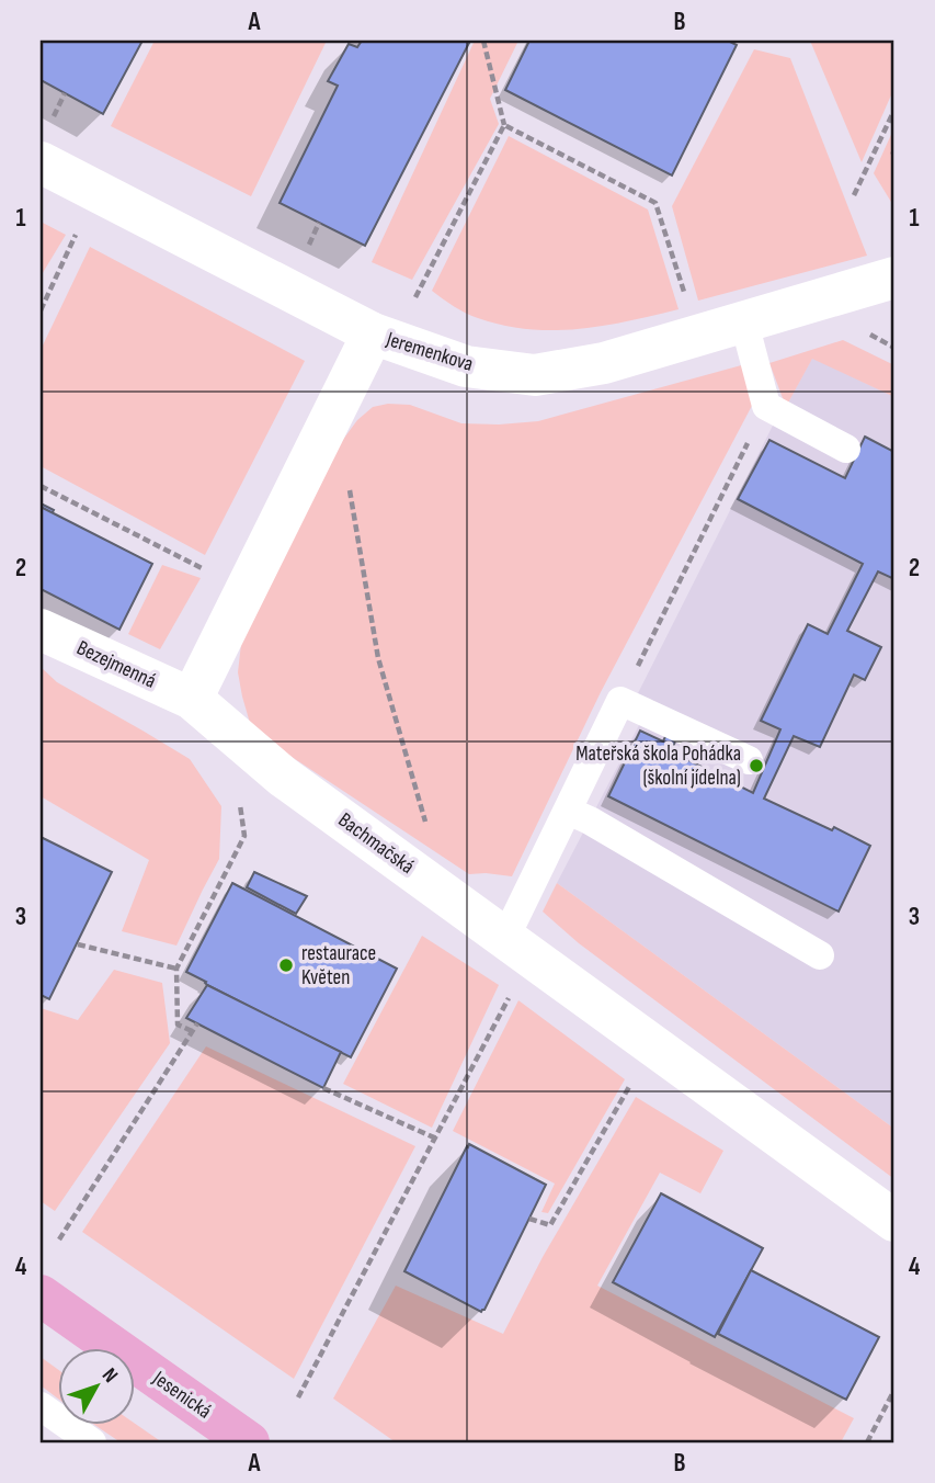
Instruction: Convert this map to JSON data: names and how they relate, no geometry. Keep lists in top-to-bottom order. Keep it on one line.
{"streets":{"main road":["Jesenická"],"street":["Jeremenkova","Bezejmenná","Bachmačská"]},"crossings":[["Bezejmenná","Bachmačská"]],"places":["Mateřská škola Pohádka (školní jídelna)","restaurace Květen"],"north":"top right","grid":{"columns":["A","B"],"rows":["1","2","3","4"]}}
